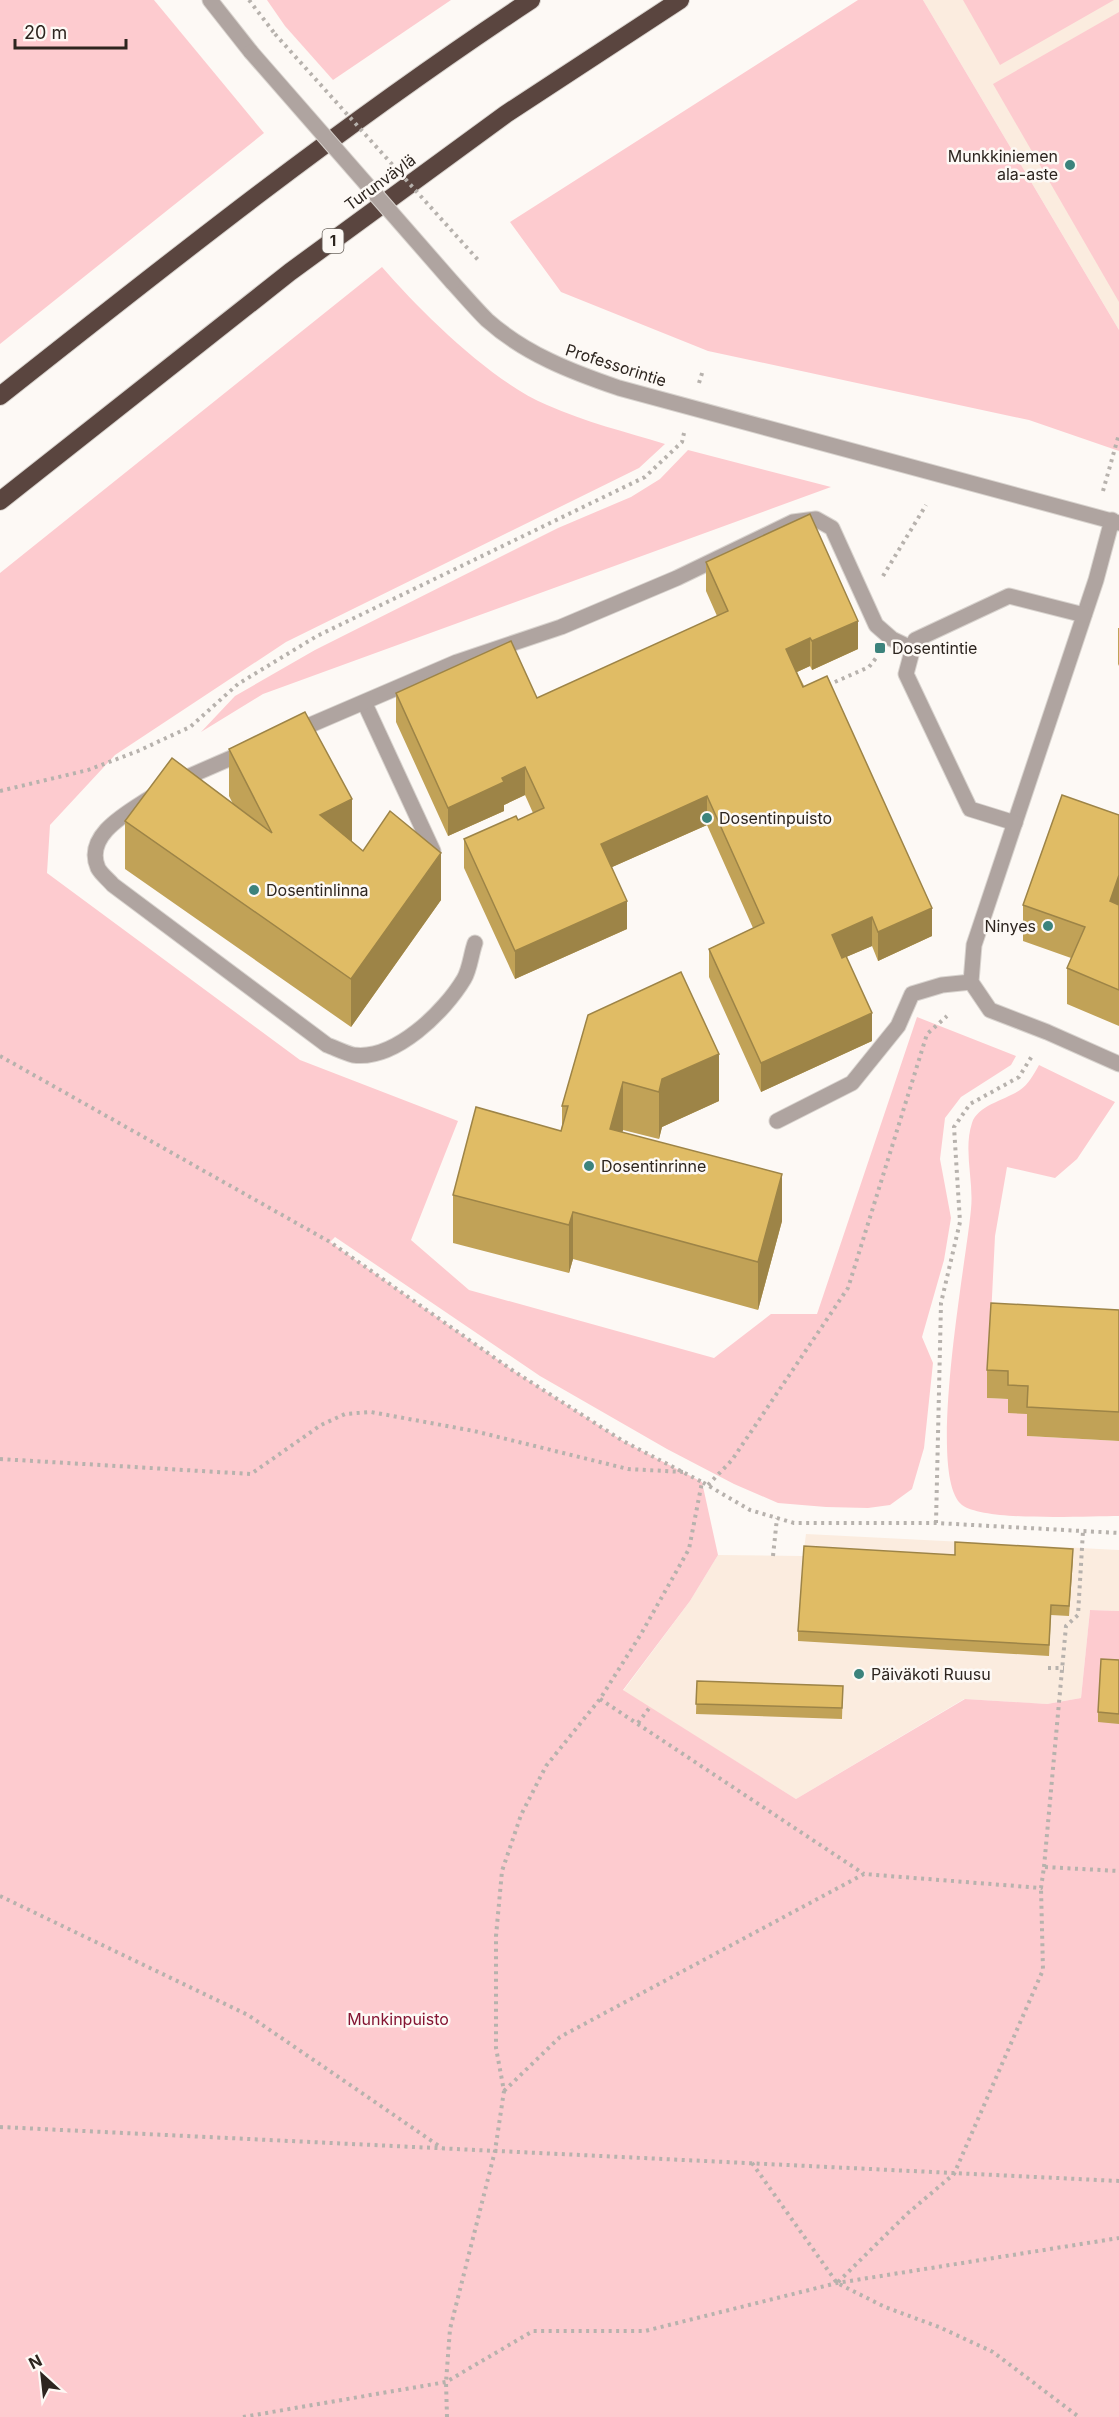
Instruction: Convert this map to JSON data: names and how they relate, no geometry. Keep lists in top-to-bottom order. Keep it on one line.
{"streets":{"highway":["Turunväylä","1"],"street":["Professorintie"]},"parks":["Munkinpuisto"],"places":{"other":["Munkkiniemen ala-aste","Dosentinpuisto","Dosentinlinna","Ninyes","Dosentinrinne","Päiväkoti Ruusu"],"transit":["Dosentintie"]},"scale_bar":"20 m","north":"top left"}
